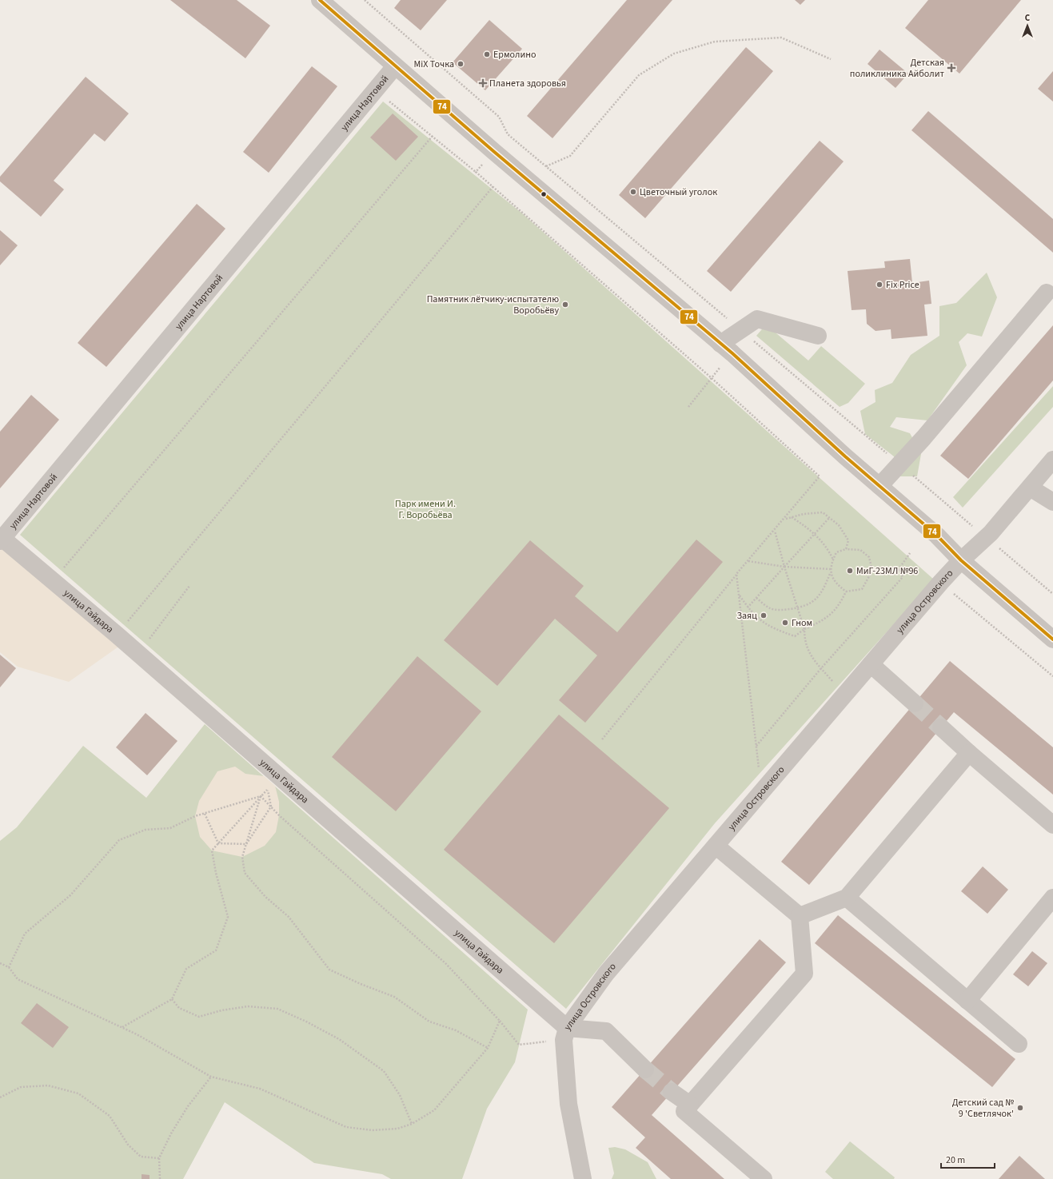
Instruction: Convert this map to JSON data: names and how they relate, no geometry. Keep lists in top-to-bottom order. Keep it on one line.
{"streets":{"street":["улица Нартовой","улица Островского","улица Гайдара"]},"crossings":[["улица Нартовой","улица Гайдара"],["улица Островского","улица Гайдара"]],"parks":["Парк имени И. Г. Воробьёва"],"places":{"other":["Ермолино","MiX Точка","Цветочный уголок","Fix Price","Памятник лётчику-испытателю Воробьёву","МиГ-23МЛ №96","Заяц","Гном","Детский сад № 9 'Светлячок'"],"health":["Детская поликлиника Айболит","Планета здоровья"]},"lines":["transit line 74"],"scale_bar":"20 m","north":"top"}
